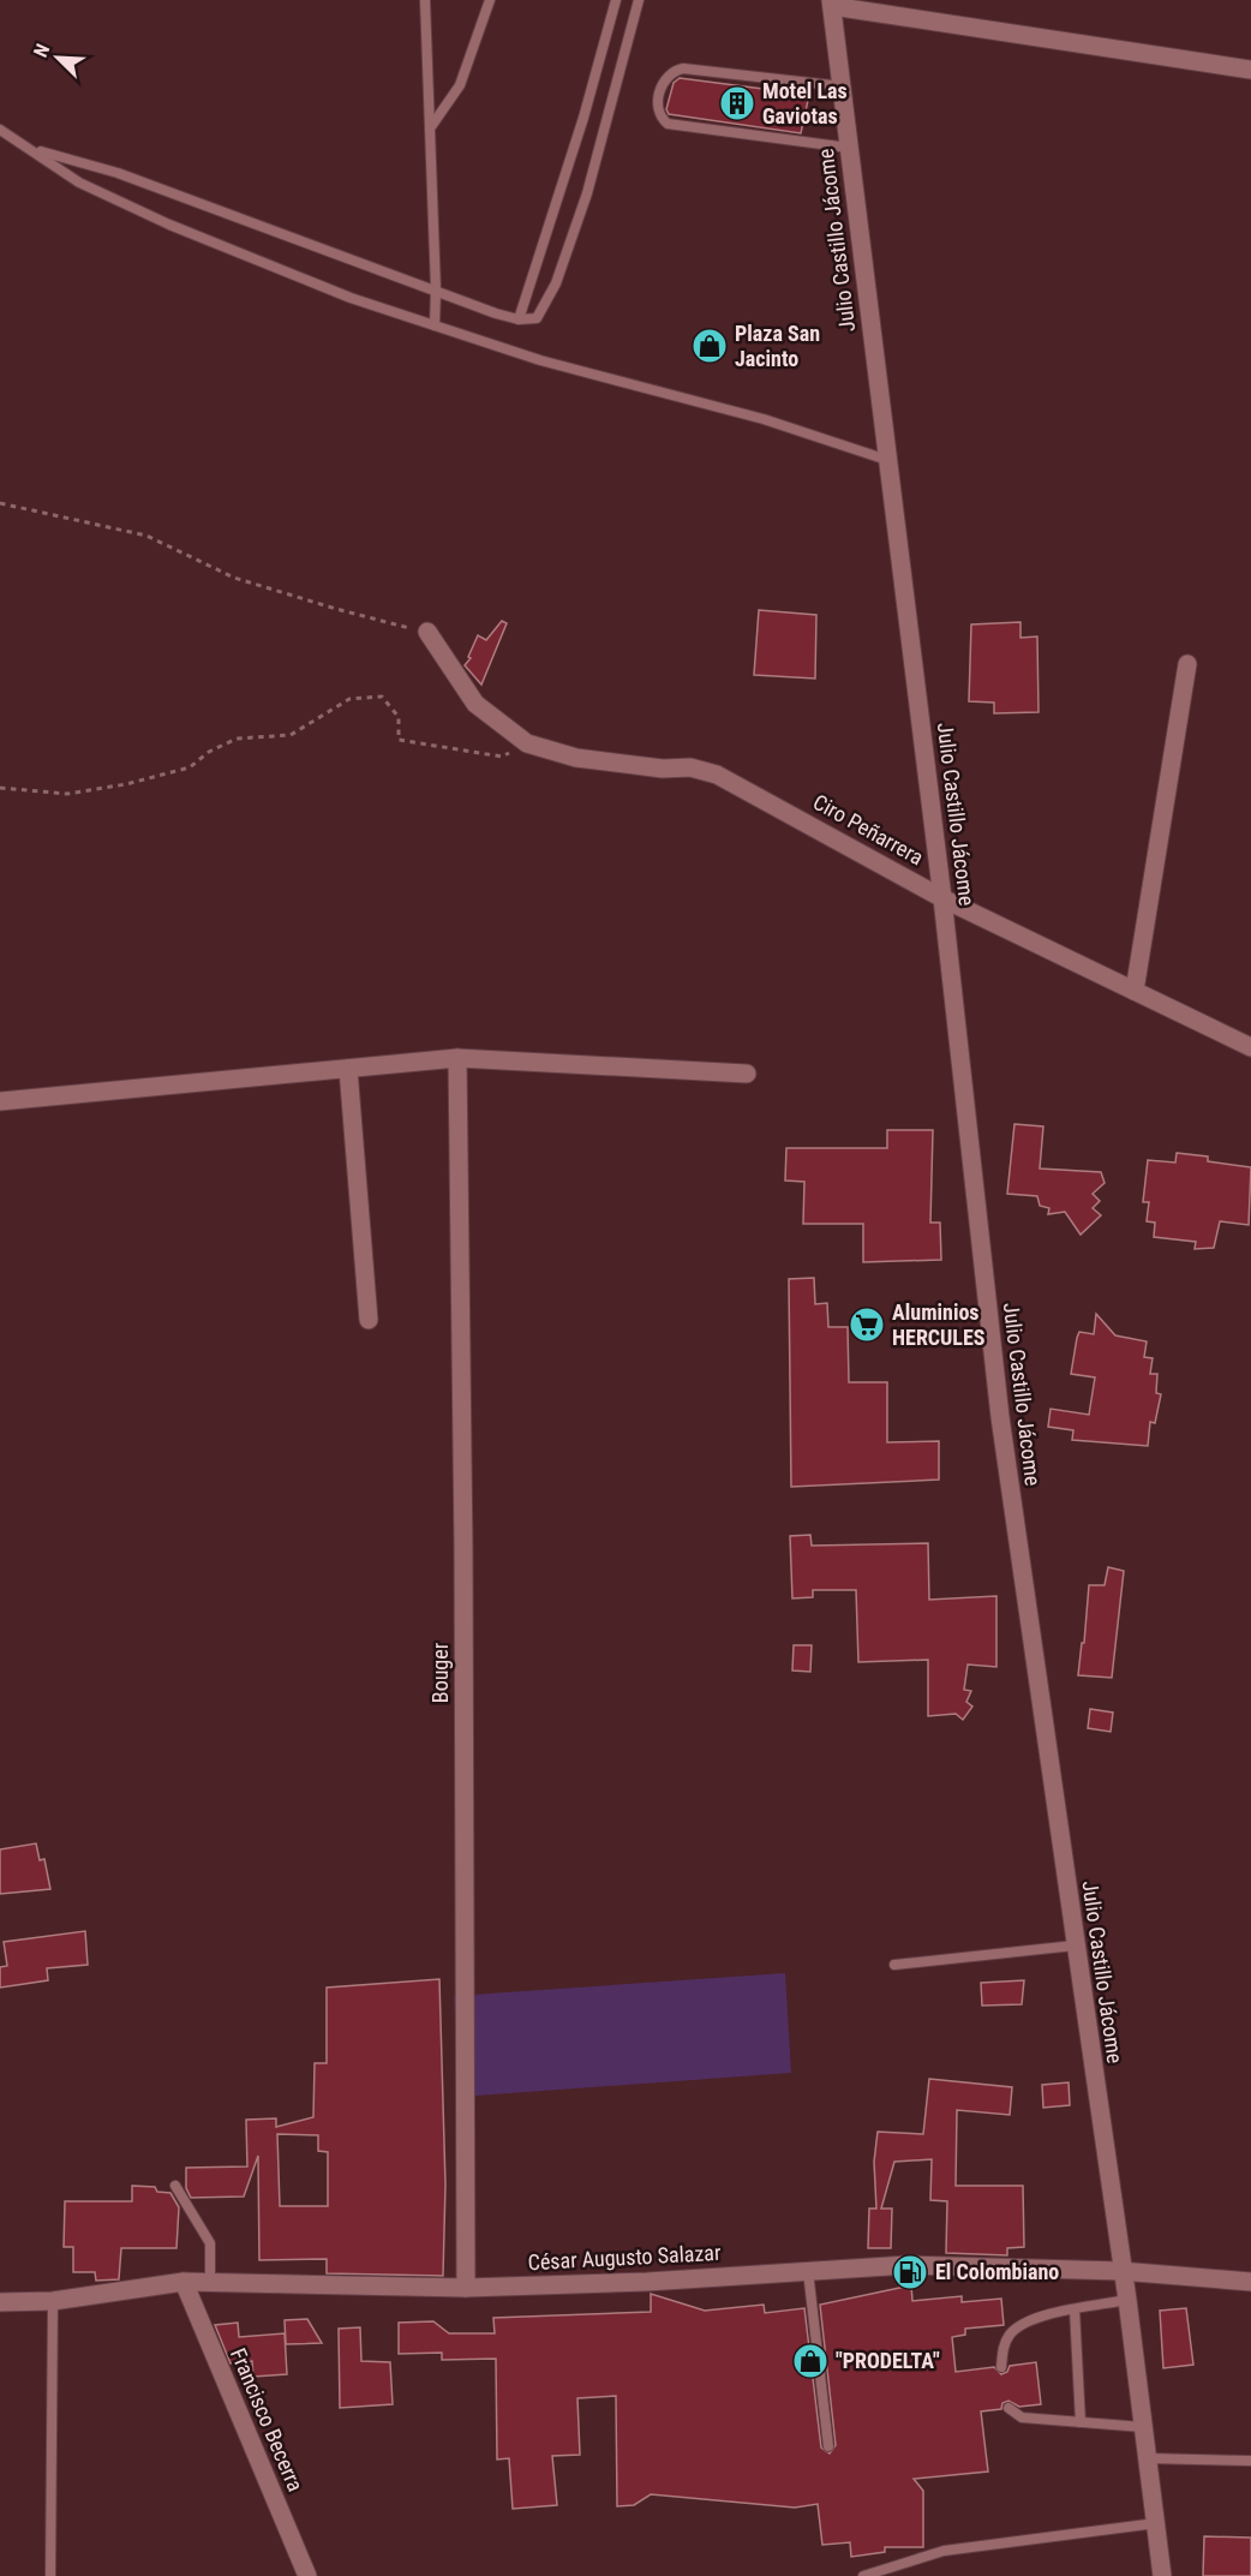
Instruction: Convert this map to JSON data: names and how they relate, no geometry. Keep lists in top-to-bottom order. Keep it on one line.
{"streets":{"street":["Julio Castillo Jácome","Ciro Peñarrera","Bouger","César Augusto Salazar","Francisco Becerra"]},"crossings":[["Julio Castillo Jácome","Ciro Peñarrera"],["Julio Castillo Jácome","César Augusto Salazar"],["Bouger","César Augusto Salazar"],["César Augusto Salazar","Francisco Becerra"]],"places":{"building":["Motel Las Gaviotas"],"shop":["Plaza San Jacinto","\"PRODELTA\""],"supermarket":["Aluminios HERCULES"],"fuel station":["El Colombiano"]},"north":"top left"}
